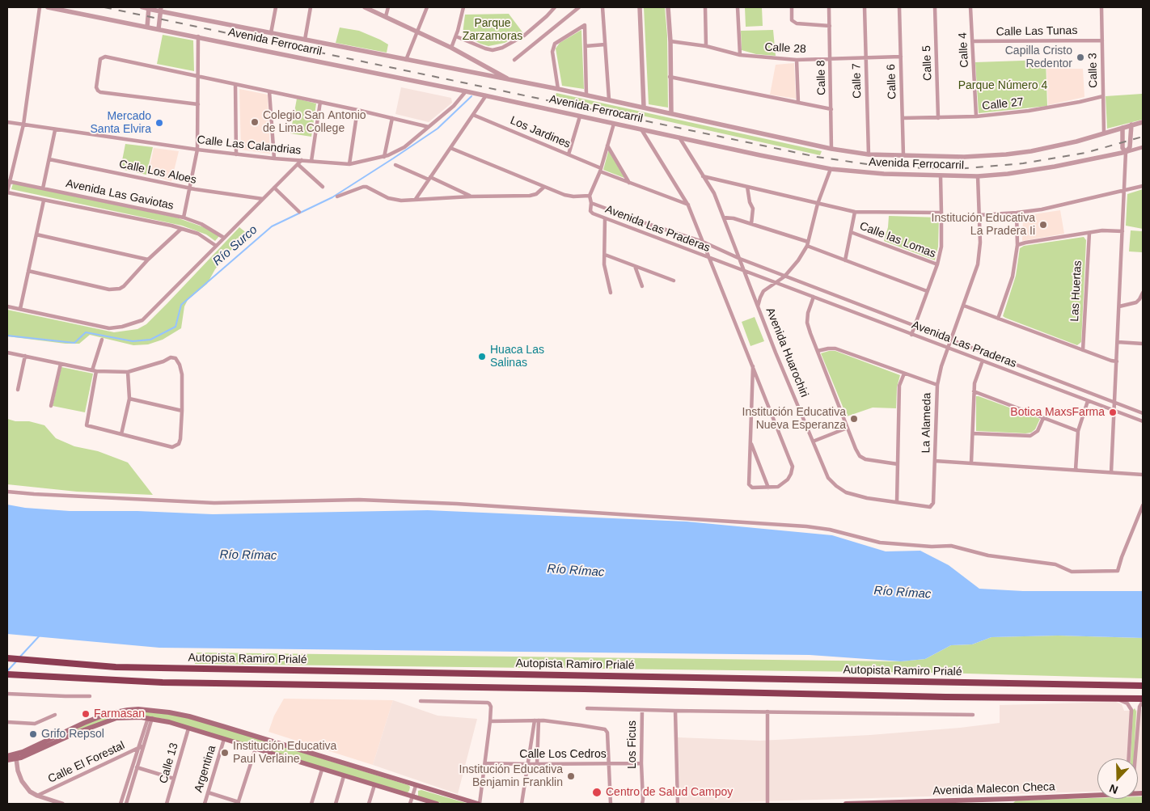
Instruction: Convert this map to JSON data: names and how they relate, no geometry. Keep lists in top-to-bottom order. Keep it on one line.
{"streets":{"highway":["Autopista Ramiro Prialé"],"main road":["Avenida Malecon Checa"],"street":["Calle Las Tunas","Avenida Ferrocarril","Calle 28","Calle 4","Calle 5","Calle 3","Calle 8","Calle 7","Calle 6","Calle 27","Los Jardines","Calle Las Calandrias","Calle Los Aloes","Avenida Las Gaviotas","Avenida Las Praderas","Calle las Lomas","Las Huertas","Avenida Huarochiri","La Alameda","Los Ficus","Calle Los Cedros","Calle El Forestal","Calle 13","Argentina"]},"crossings":[["Calle Las Tunas","Calle 4"],["Calle Las Tunas","Calle 3"],["Avenida Ferrocarril","Calle 3"],["Avenida Ferrocarril","Calle 8"],["Avenida Ferrocarril","Calle 7"],["Avenida Ferrocarril","Calle 6"],["Avenida Ferrocarril","Calle Las Calandrias"],["Avenida Ferrocarril","Avenida Huarochiri"],["Avenida Ferrocarril","La Alameda"],["Calle 28","Calle 8"],["Calle 28","Calle 7"],["Calle 28","Calle 6"],["Calle 4","Calle 27"],["Calle 5","Calle 27"],["Calle 3","Calle 27"],["Calle 6","Calle 27"],["Avenida Las Praderas","Avenida Huarochiri"],["Avenida Las Praderas","La Alameda"],["Avenida Huarochiri","La Alameda"],["Los Ficus","Calle Los Cedros"]],"water":["Río Surco","Río Rímac"],"parks":["Parque Zarzamoras","Parque Número 4"],"places":["Capilla Cristo Redentor","Colegio San Antonio de Lima College","Mercado Santa Elvira","Institución Educativa La Pradera Ii","Huaca Las Salinas","Botica MaxsFarma","Institución Educativa Nueva Esperanza","Farmasan","Grifo Repsol","Institución Educativa Paul Verlaine","Institución Educativa Benjamin Franklin","Centro de Salud Campoy"],"north":"bottom"}
